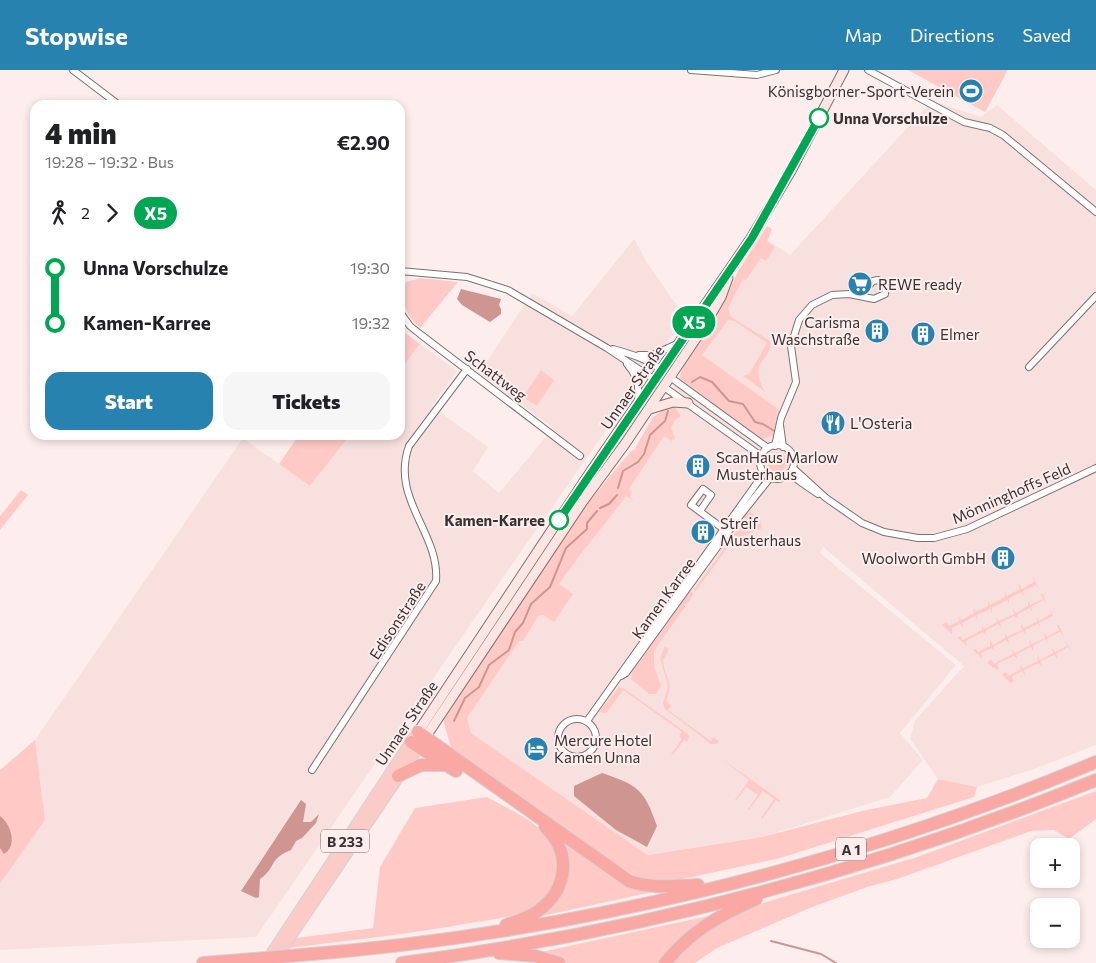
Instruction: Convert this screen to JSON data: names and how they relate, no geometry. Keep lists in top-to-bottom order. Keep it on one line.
{"streets":{"highway":["A 1"],"main road":["Unnaer Straße","B 233"],"street":["Schattweg","Mönninghoffs Feld","Kamen Karree","Edisonstraße"]},"crossings":[["Schattweg","Edisonstraße"],["Unnaer Straße","A 1"],["Mönninghoffs Feld","Kamen Karree"]],"places":{"sports":["Könisgborner-Sport-Verein"],"other":["Unna Vorschulze","Kamen-Karree"],"supermarket":["REWE ready"],"building":["Carisma Waschstraße","Elmer","ScanHaus Marlow Musterhaus","Streif Musterhaus","Woolworth GmbH"],"restaurant":["L'Osteria"],"hotel":["Mercure Hotel Kamen Unna"]},"lines":["bus line X5"],"page":{"header":"Stopwise","nav":["Map","Directions","Saved"],"on_map":"X5","heading":["4 min","19:28 – 19:32 · Bus","€2.90"],"legs":["2","X5"],"list":[{"name":"Unna Vorschulze","value":"19:30"},{"name":"Kamen-Karree","value":"19:32"}],"buttons":["Start","Tickets"],"map_buttons":["+","−"]}}
